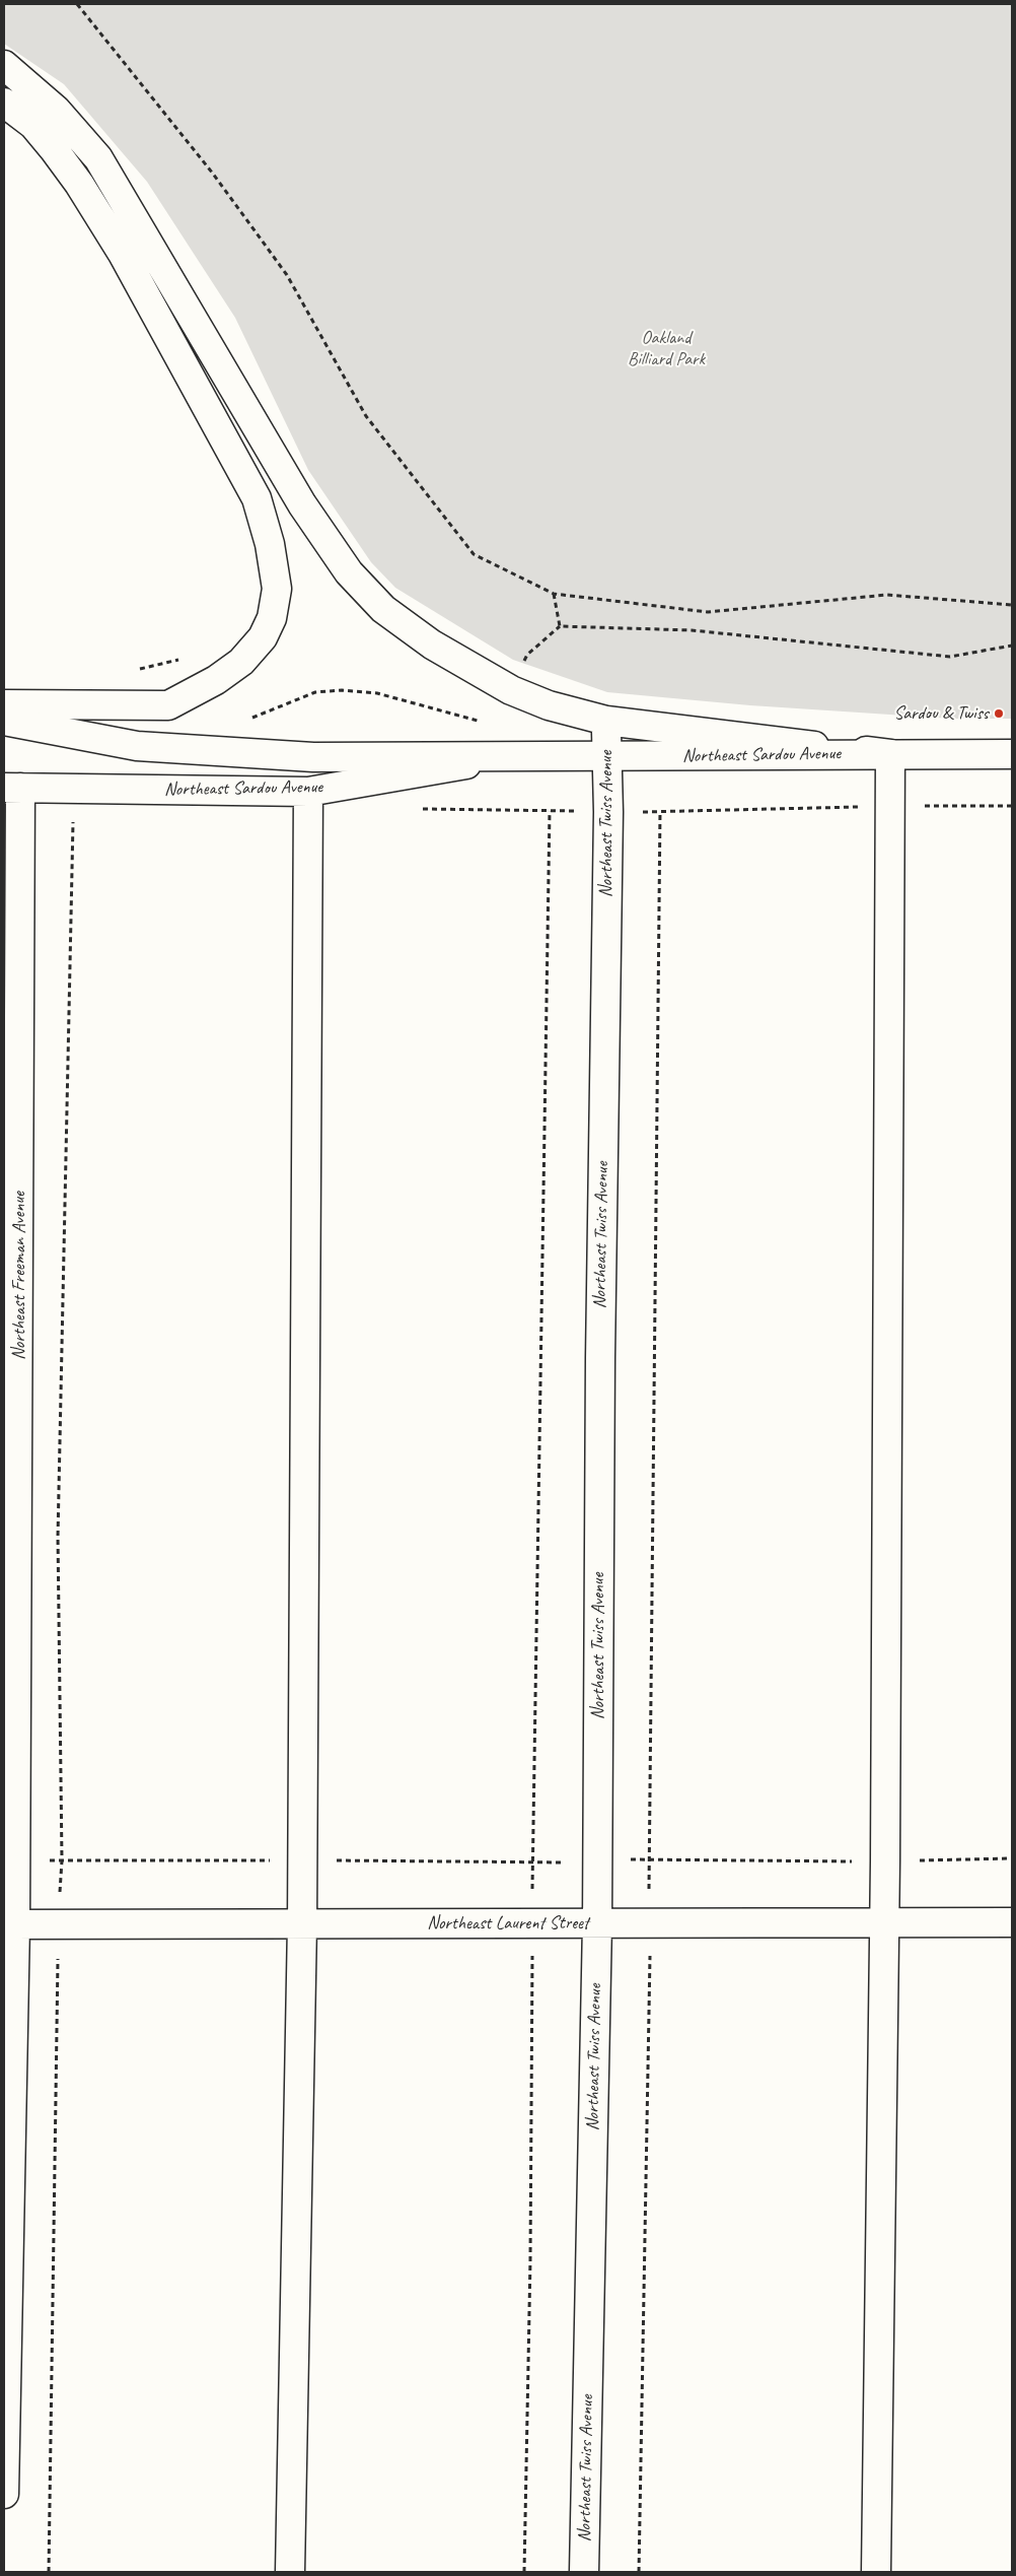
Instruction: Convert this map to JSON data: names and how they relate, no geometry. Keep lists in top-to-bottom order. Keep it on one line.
{"streets":{"street":["Northeast Sardou Avenue","Northeast Twiss Avenue","Northeast Freeman Avenue","Northeast Laurent Street"]},"crossings":[["Northeast Sardou Avenue","Northeast Twiss Avenue"],["Northeast Sardou Avenue","Northeast Freeman Avenue"],["Northeast Twiss Avenue","Northeast Laurent Street"],["Northeast Freeman Avenue","Northeast Laurent Street"]],"parks":["Oakland Billiard Park"],"places":["Sardou & Twiss"]}
